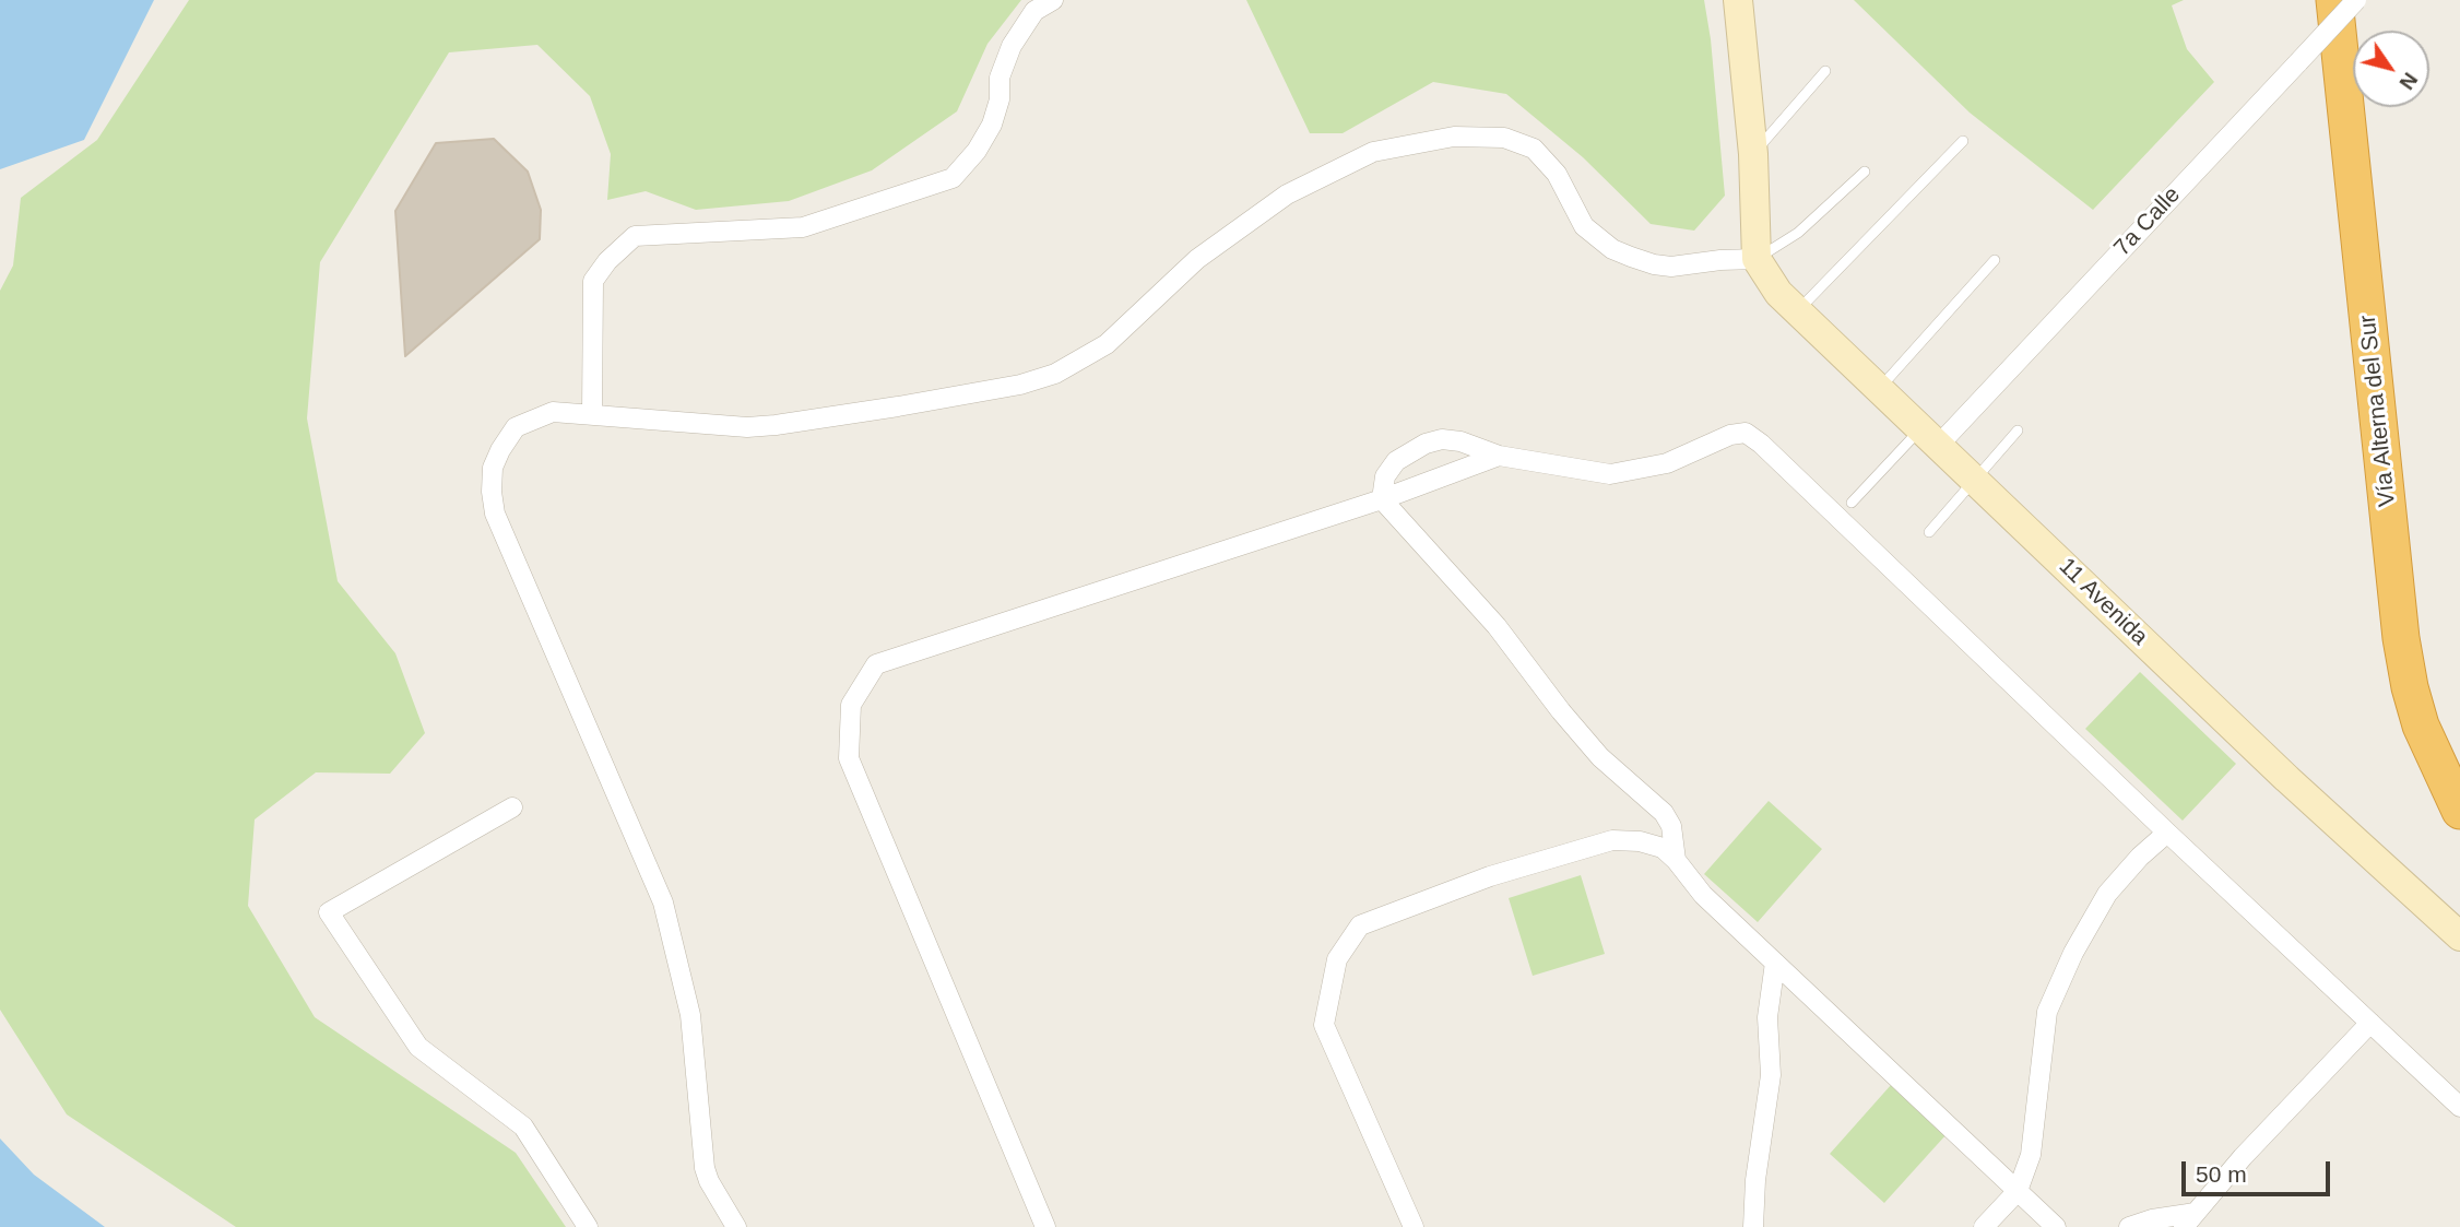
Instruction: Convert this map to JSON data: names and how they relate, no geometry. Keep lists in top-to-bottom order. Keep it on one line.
{"streets":{"highway":["Vía Alterna del Sur"],"street":["7a Calle","11 Avenida"]},"crossings":[["7a Calle","Vía Alterna del Sur"],["7a Calle","11 Avenida"]],"scale_bar":"50 m","north":"bottom right"}
